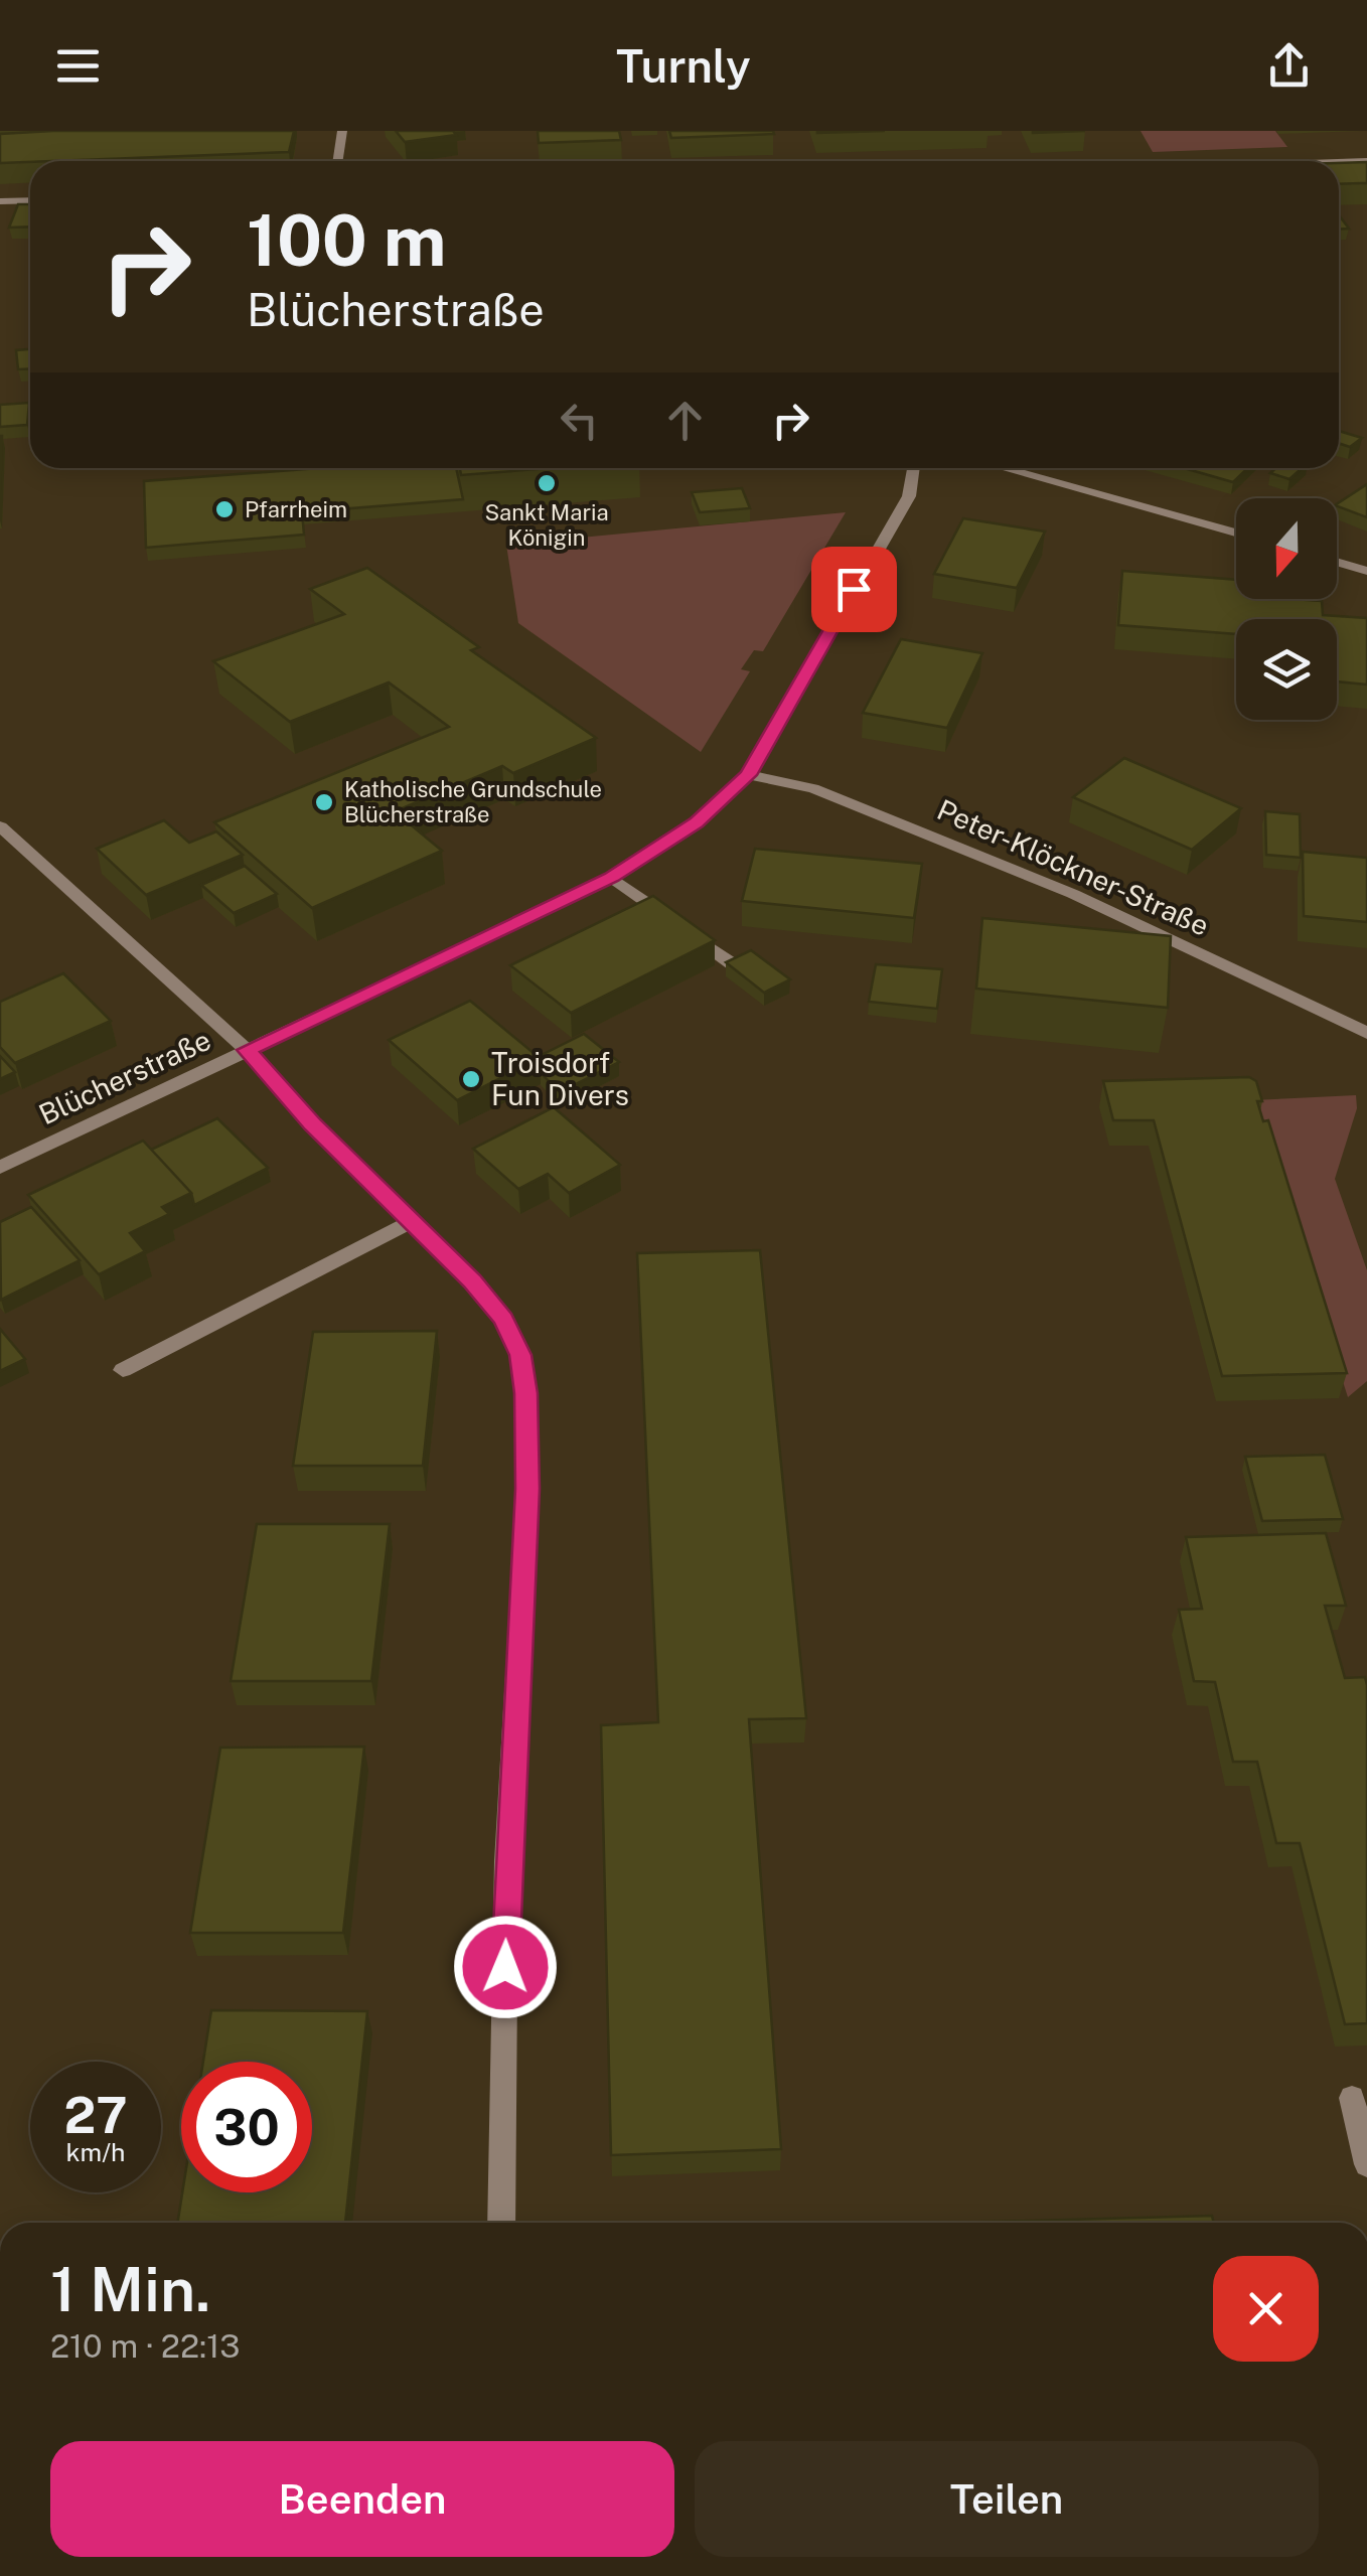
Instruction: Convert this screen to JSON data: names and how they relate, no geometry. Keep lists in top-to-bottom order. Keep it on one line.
{"streets":{"street":["Peter-Klöckner-Straße","Blücherstraße"]},"crossings":[["Peter-Klöckner-Straße","Blücherstraße"]],"places":["Sankt Maria Königin","Pfarrheim","Katholische Grundschule Blücherstraße","Troisdorf Fun Divers"],"north":"bottom","page":{"header":"Turnly","turn":["100 m","Blücherstraße"],"speed":"27 km/h","limit":"30","heading":["1 Min.","210 m · 22:13"],"buttons":["Beenden","Teilen"]}}
